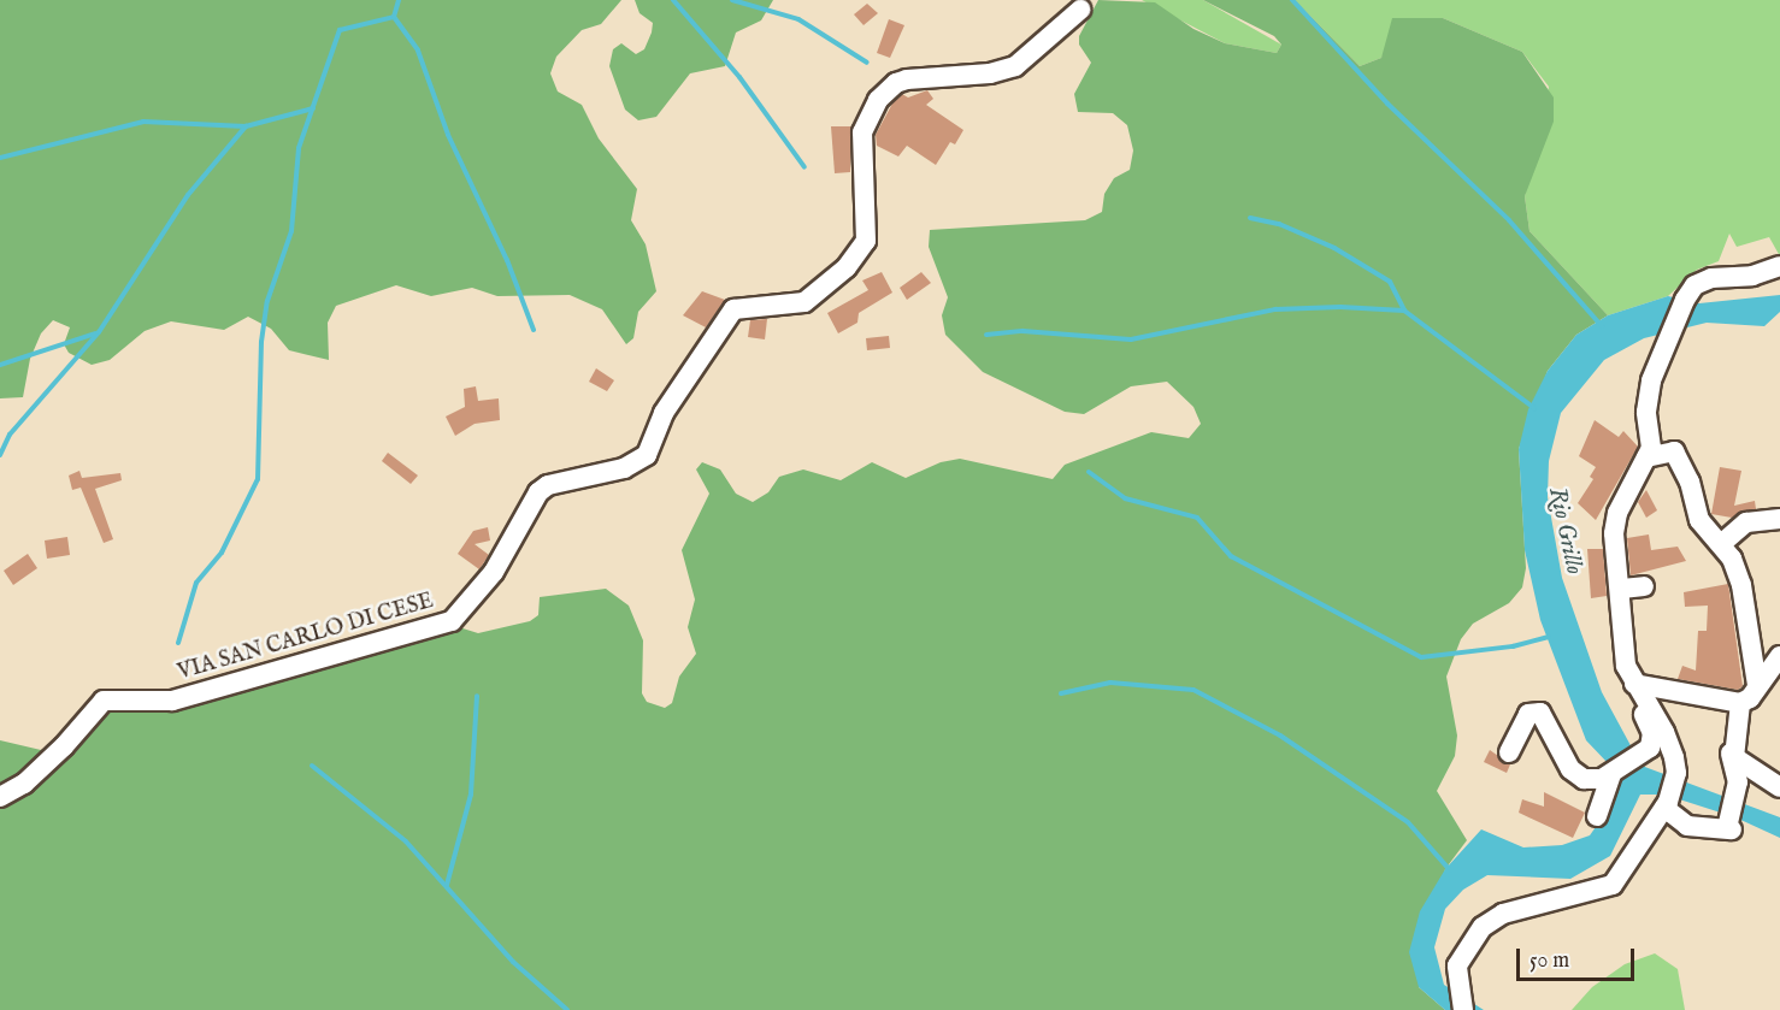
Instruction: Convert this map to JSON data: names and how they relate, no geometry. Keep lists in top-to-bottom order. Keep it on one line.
{"streets":{"street":["VIA SAN CARLO DI CESE"]},"water":["Rio Grillo"],"scale_bar":"50 m"}
